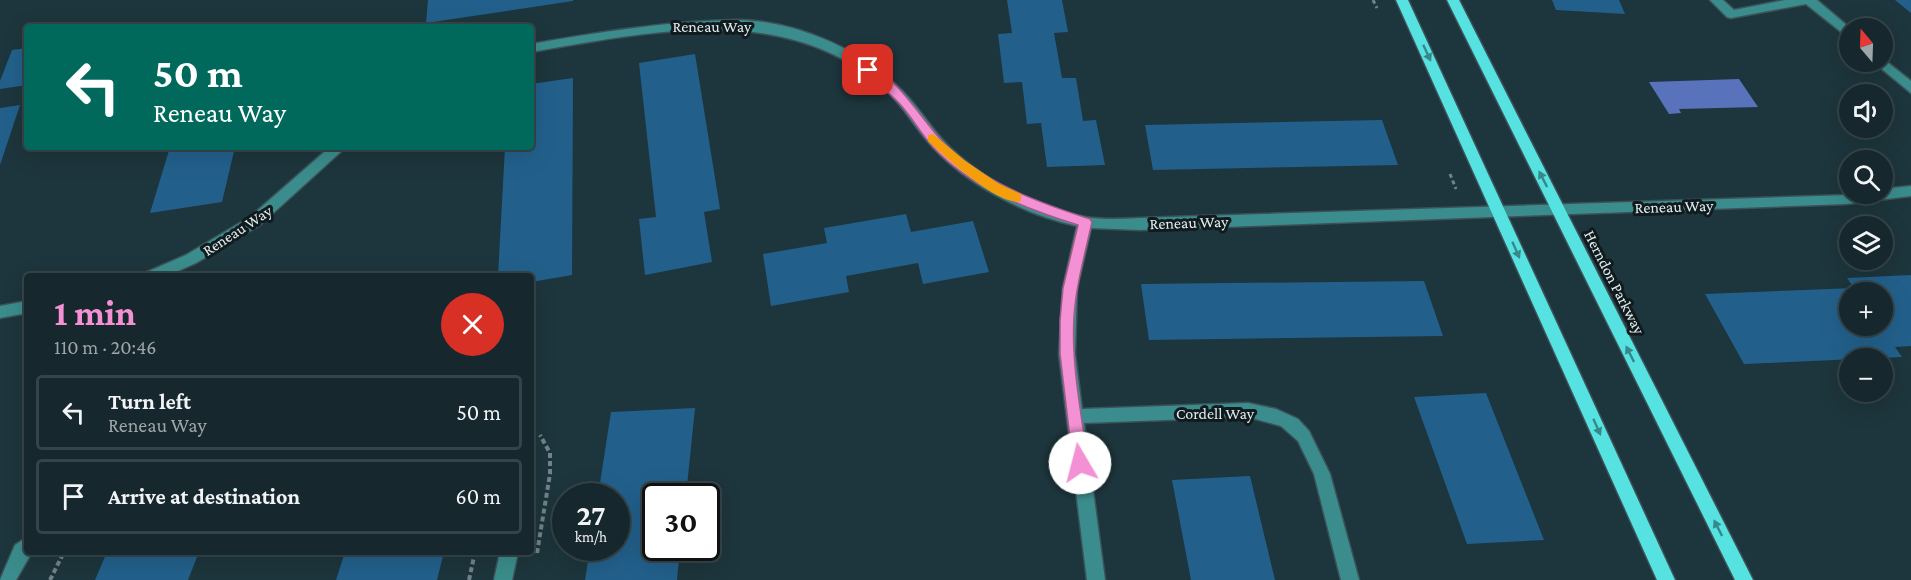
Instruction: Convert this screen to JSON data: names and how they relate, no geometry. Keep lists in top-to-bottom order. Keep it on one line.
{"streets":{"main road":["Herndon Parkway"],"street":["Reneau Way","Cordell Way"]},"crossings":[["Reneau Way","Herndon Parkway"]],"north":"top","page":{"map_buttons":["+","−"],"turn":["50 m","Reneau Way"],"heading":["1 min","110 m · 20:46"],"list":[{"name":"Turn left","note":"Reneau Way","value":"50 m"},{"name":"Arrive at destination","value":"60 m"}],"speed":"27 km/h","limit":"30"}}
